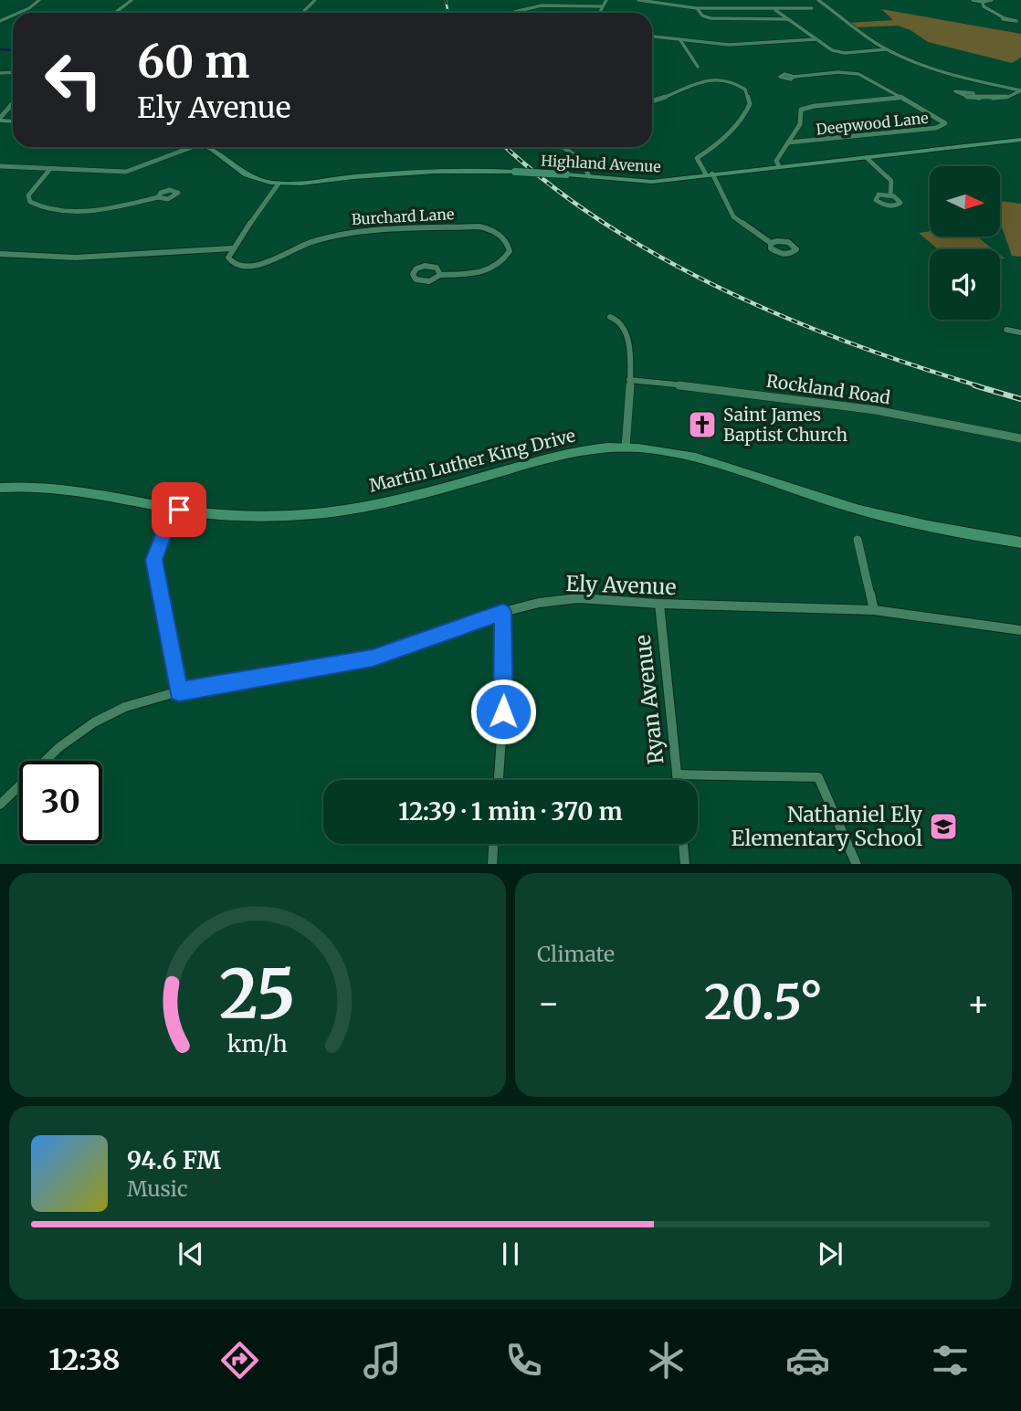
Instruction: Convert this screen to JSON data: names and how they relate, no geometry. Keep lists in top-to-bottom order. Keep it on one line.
{"streets":{"street":["Deepwood Lane","Highland Avenue","Burchard Lane","Rockland Road","Martin Luther King Drive","Ely Avenue","Ryan Avenue"]},"crossings":[["Ely Avenue","Ryan Avenue"]],"places":{"church":["Saint James Baptist Church"],"school or university":["Nathaniel Ely Elementary School"]},"north":"right","page":{"turn":["60 m","Ely Avenue"],"limit":"30","trip":"12:39 · 1 min · 370 m","tile":"Climate","heat":["−","20.5°","+"],"song":["94.6 FM","Music"],"tabs":"12:38","gauge":["25","km/h"]}}
